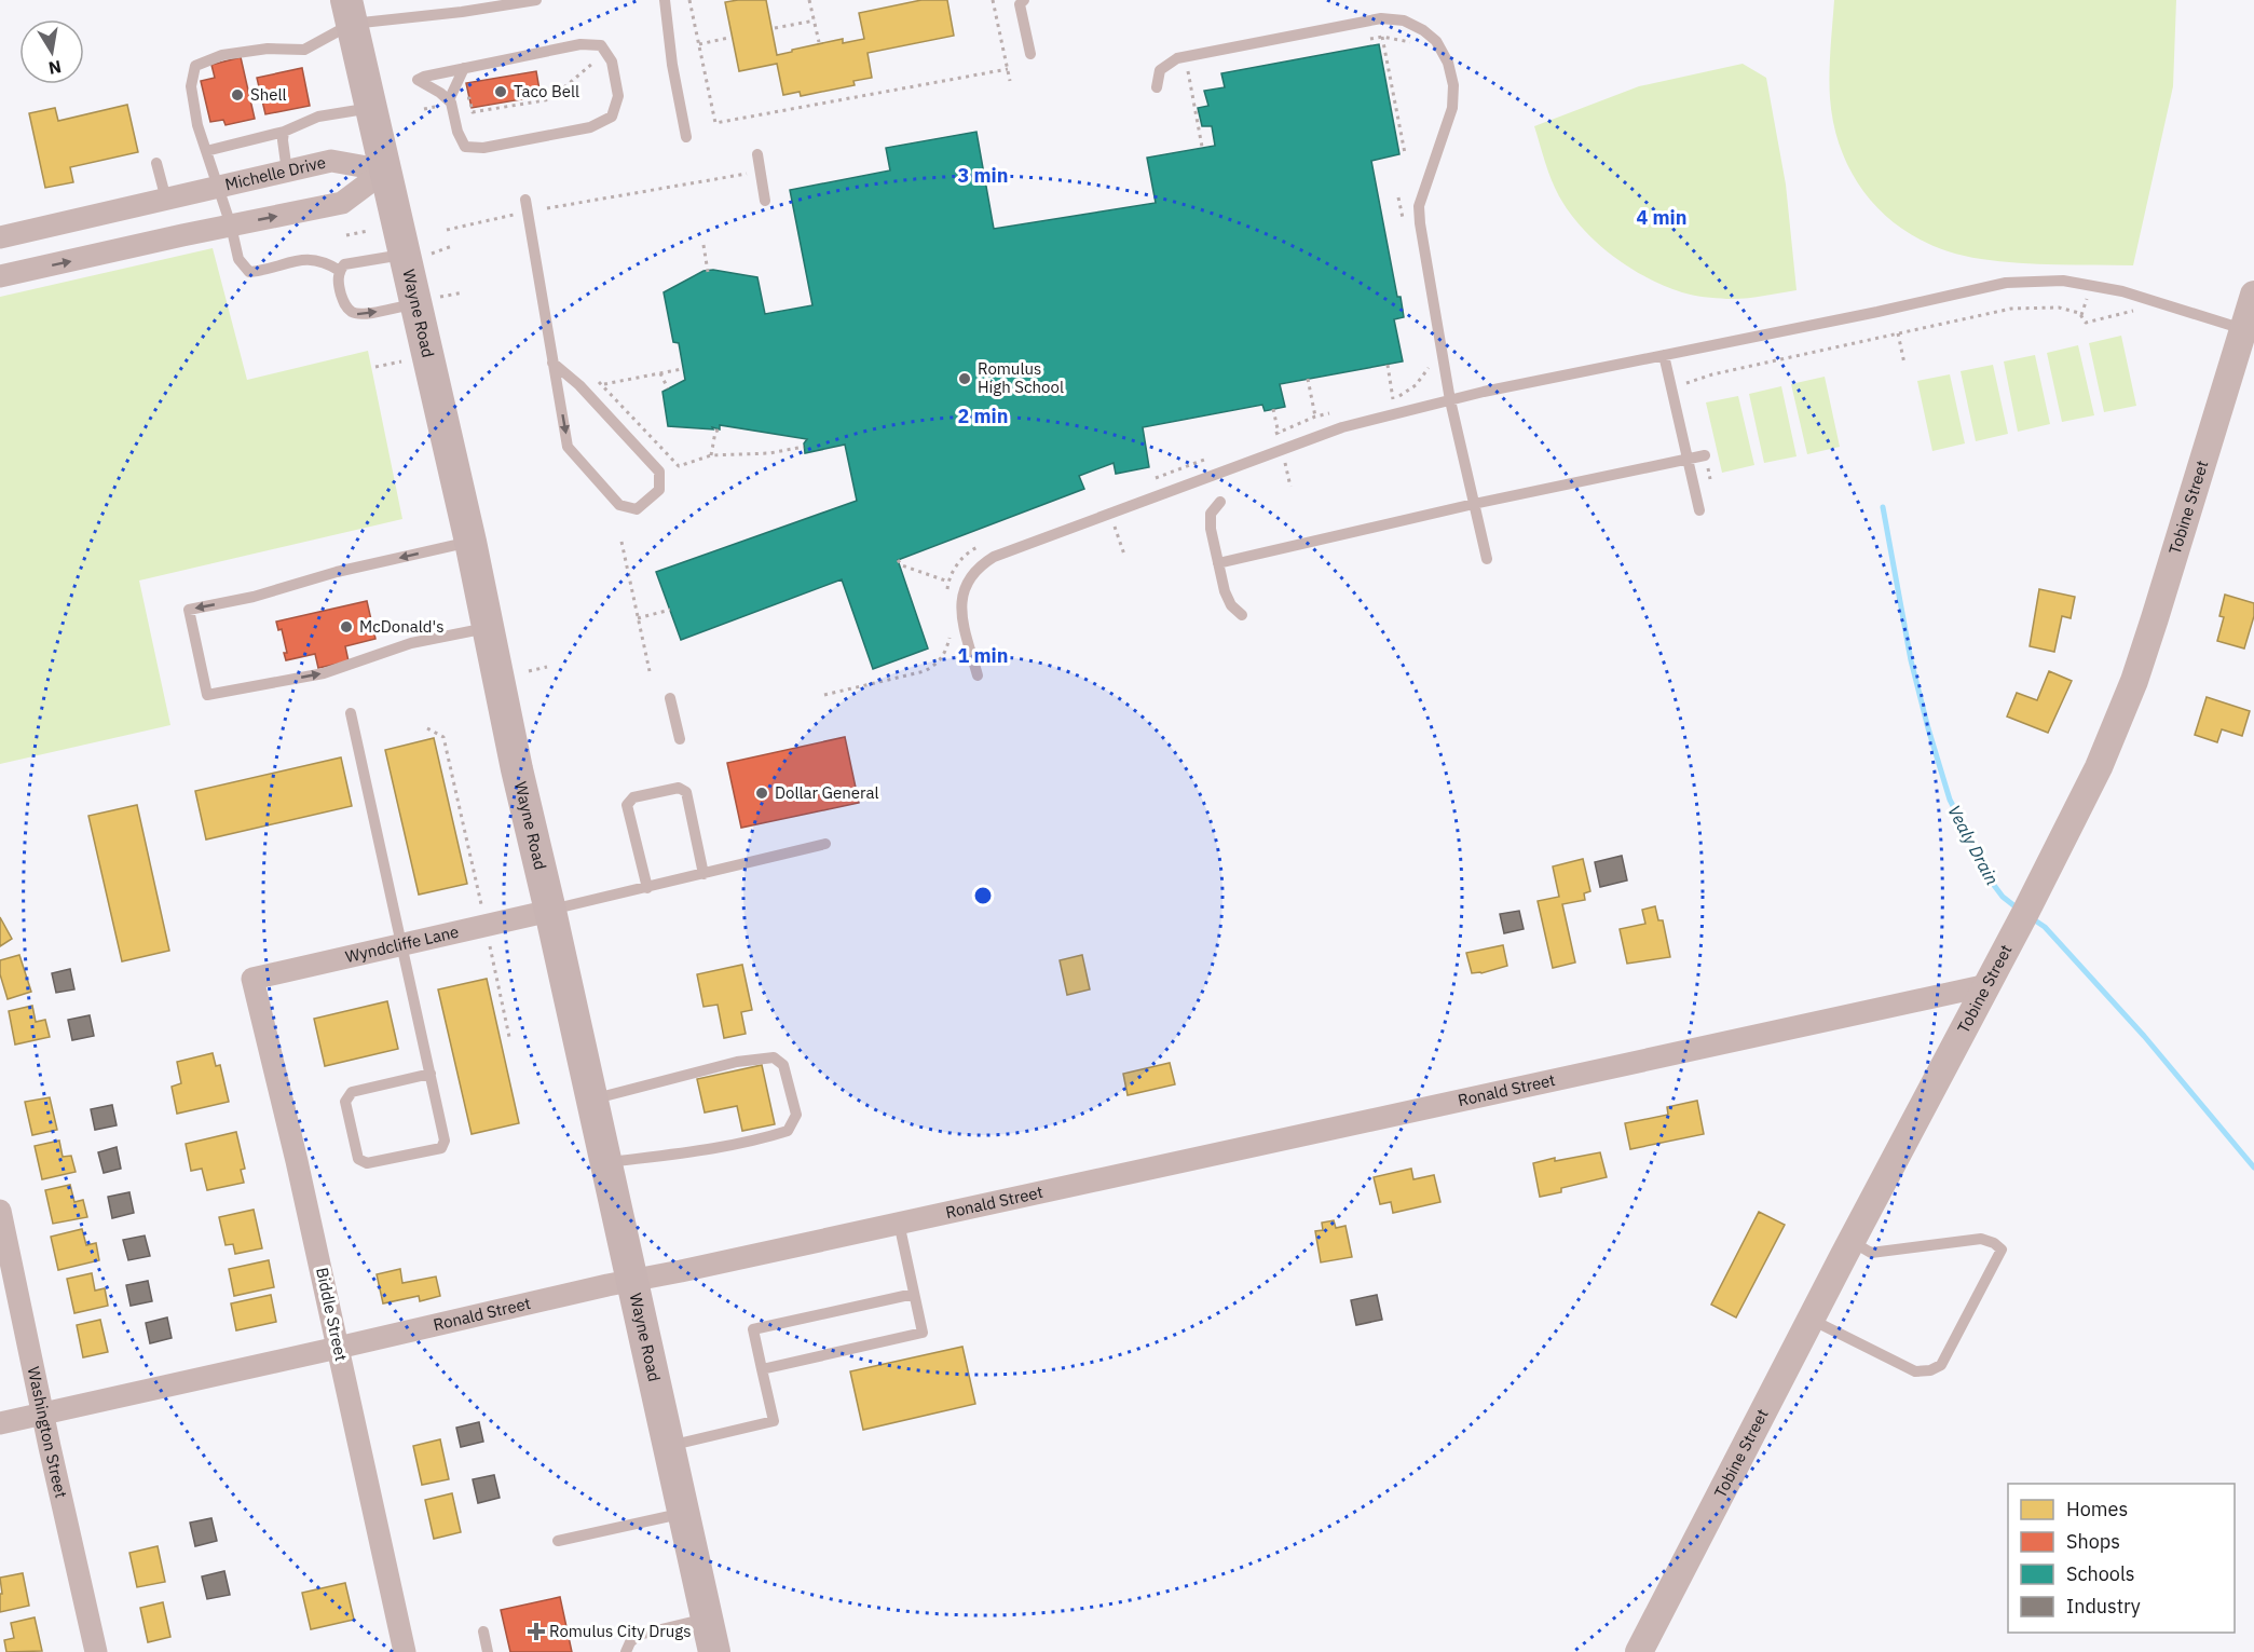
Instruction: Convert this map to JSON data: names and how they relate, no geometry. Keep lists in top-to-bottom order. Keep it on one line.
{"streets":{"main road":["Wayne Road"],"street":["Michelle Drive","Tobine Street","Wyndcliffe Lane","Ronald Street","Biddle Street","Washington Street"]},"crossings":[["Michelle Drive","Wayne Road"],["Wayne Road","Wyndcliffe Lane"],["Wayne Road","Ronald Street"],["Tobine Street","Ronald Street"],["Wyndcliffe Lane","Biddle Street"],["Ronald Street","Biddle Street"],["Ronald Street","Washington Street"]],"water":["Vealy Drain"],"places":{"other":["Taco Bell","Shell","Romulus High School","McDonald's","Dollar General"],"health":["Romulus City Drugs"]},"legend":["Homes","Shops","Schools","Industry"],"north":"bottom","rings":["3 min","4 min","2 min","1 min"]}
